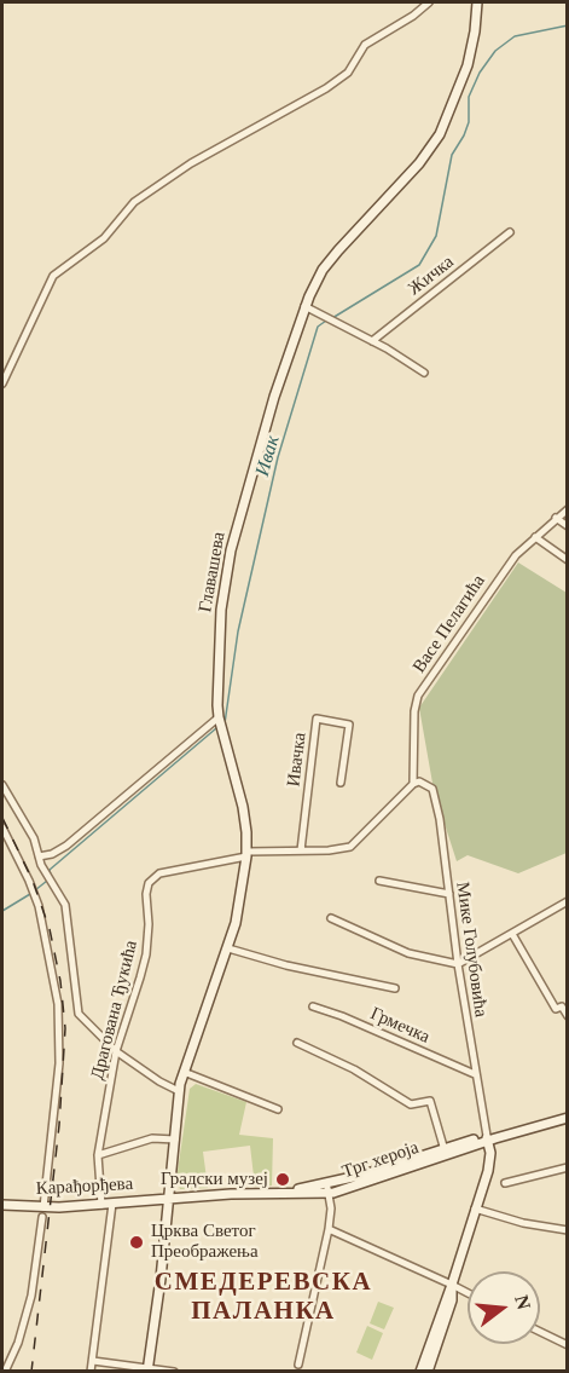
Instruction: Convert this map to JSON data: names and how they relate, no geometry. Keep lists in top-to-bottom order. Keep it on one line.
{"streets":{"main road":["Главашева","Трг хероја","Карађорђева"],"street":["Жичка","Васе Пелагића","Ивачка","Мике Голубовића","Драгована Ђукића","Грмечка"]},"crossings":[["Главашева","Драгована Ђукића"],["Главашева","Трг хероја"],["Главашева","Карађорђева"],["Васе Пелагића","Мике Голубовића"],["Васе Пелагића","Драгована Ђукића"],["Ивачка","Драгована Ђукића"],["Мике Голубовића","Драгована Ђукића"],["Мике Голубовића","Грмечка"],["Мике Голубовића","Трг хероја"],["Драгована Ђукића","Карађорђева"],["Трг хероја","Карађорђева"]],"districts":["СМЕДЕРЕВСКА ПАЛАНКА"],"water":["Ивак"],"places":["Градски музеј","Црква Светог Преображења"],"north":"right"}
